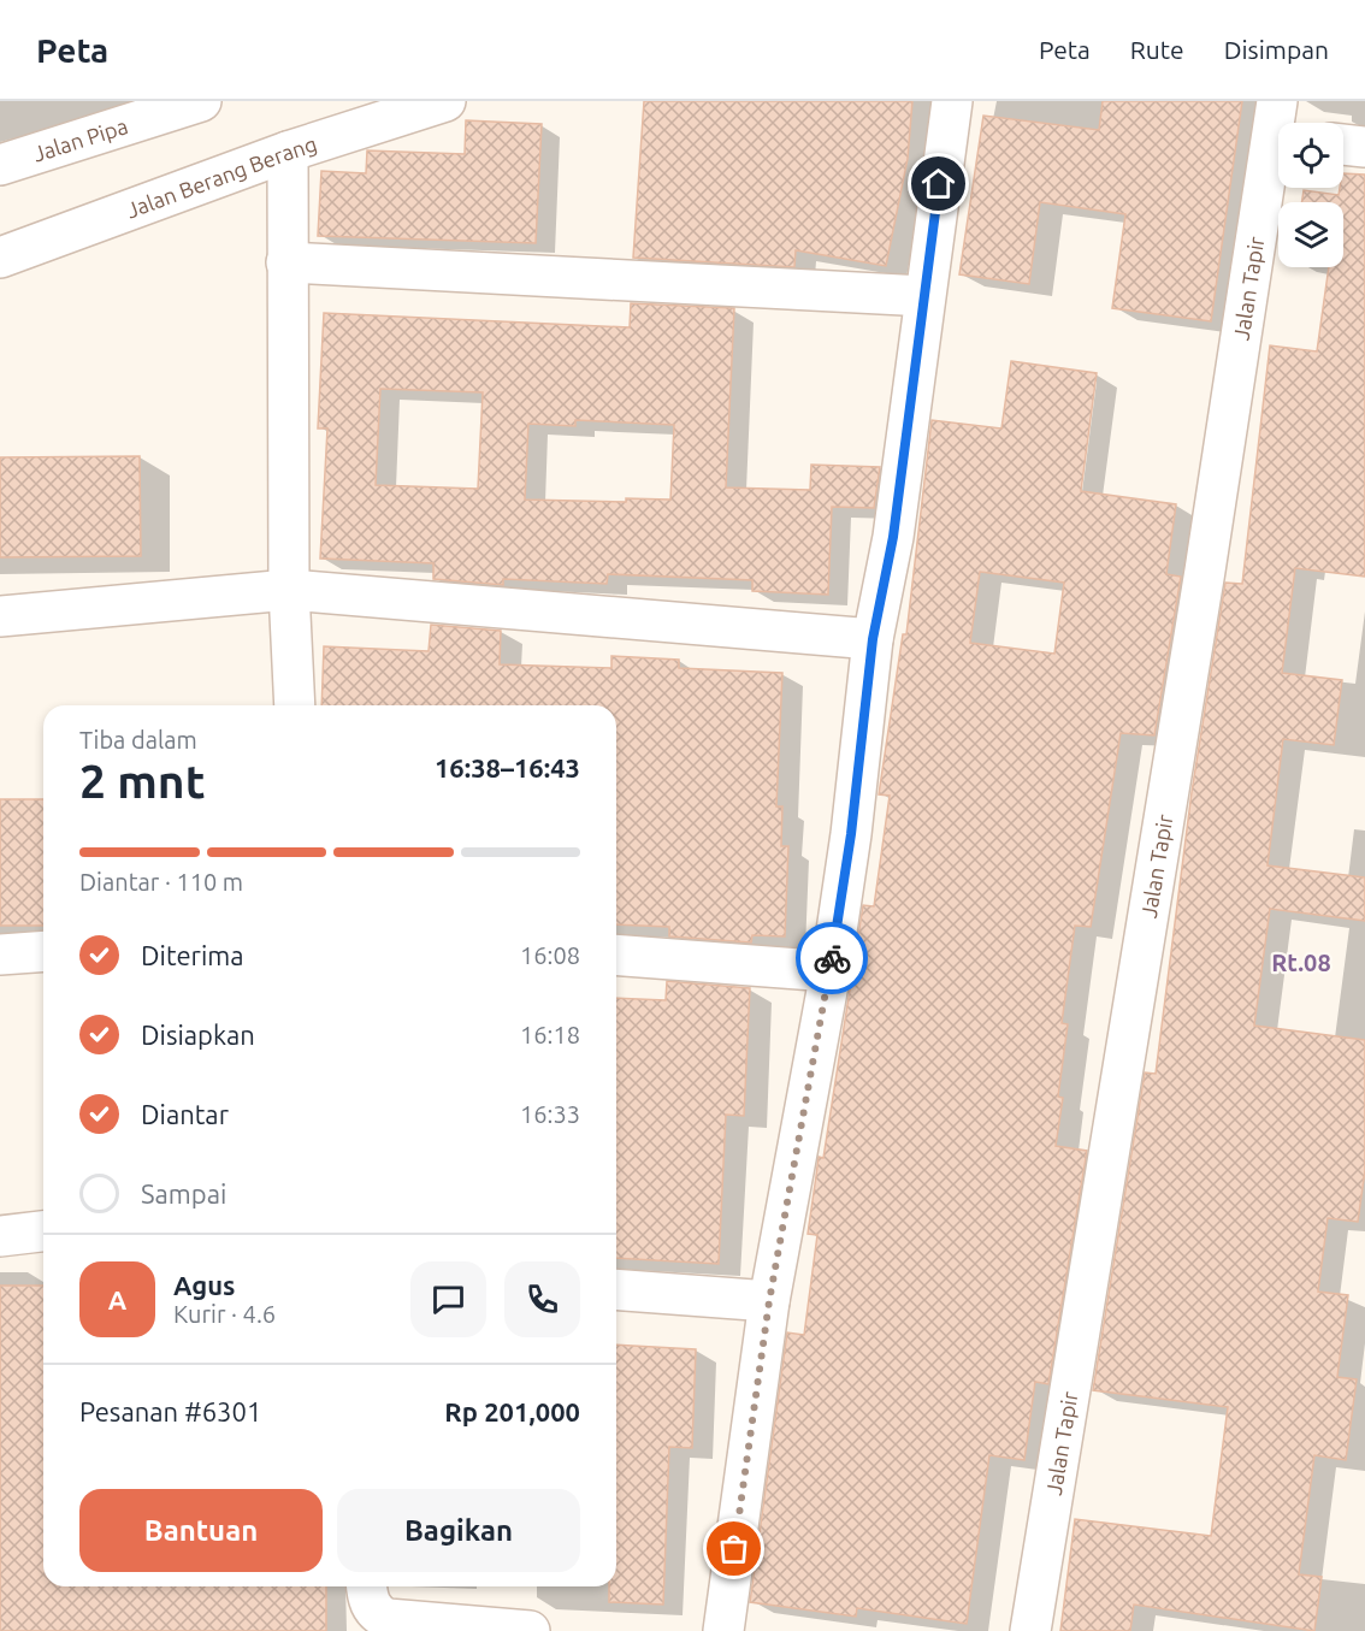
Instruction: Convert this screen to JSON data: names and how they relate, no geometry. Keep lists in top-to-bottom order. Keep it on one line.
{"streets":{"street":["Jalan Pipa","Jalan Berang Berang","Jalan Tapir"]},"districts":["Rt.08"],"page":{"header":"Peta","nav":["Peta","Rute","Disimpan"],"heading":["2 mnt","Tiba dalam","16:38–16:43"],"panel":["Agus","Kurir · 4.6","Pesanan #6301","Rp 201,000"],"bar":"Diantar · 110 m","list":[["Diterima","16:08"],["Disiapkan","16:18"],["Diantar","16:33"],"Sampai"],"round":"A","buttons":["Bantuan","Bagikan"]}}
